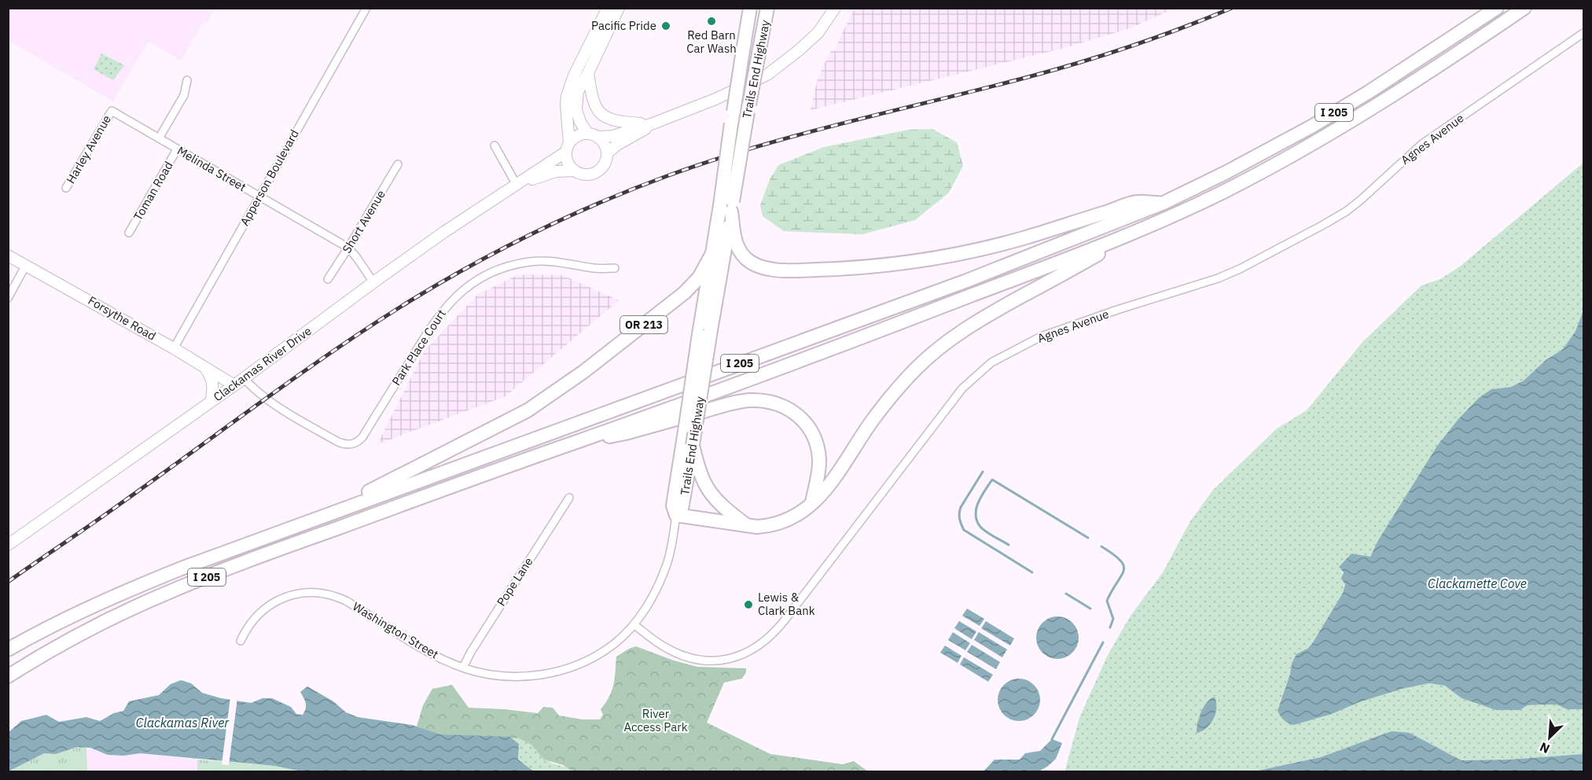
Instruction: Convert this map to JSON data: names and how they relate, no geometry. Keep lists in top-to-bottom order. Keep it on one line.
{"streets":{"highway":["Trails End Highway","I 205","OR 213"],"main road":["Forsythe Road","Clackamas River Drive"],"street":["Agnes Avenue","Harley Avenue","Melinda Street","Apperson Boulevard","Toman Road","Short Avenue","Park Place Court","Pope Lane","Washington Street"]},"crossings":[["Trails End Highway","OR 213"],["Trails End Highway","Washington Street"],["I 205","OR 213"],["Agnes Avenue","Washington Street"],["Harley Avenue","Melinda Street"],["Melinda Street","Apperson Boulevard"],["Melinda Street","Toman Road"],["Melinda Street","Short Avenue"],["Melinda Street","Clackamas River Drive"],["Apperson Boulevard","Forsythe Road"],["Forsythe Road","Clackamas River Drive"],["Park Place Court","Clackamas River Drive"],["Pope Lane","Washington Street"]],"water":["Clackamette Cove","Clackamas River"],"parks":["River Access Park"],"places":["Red Barn Car Wash","Pacific Pride","Lewis & Clark Bank"],"north":"bottom left"}
